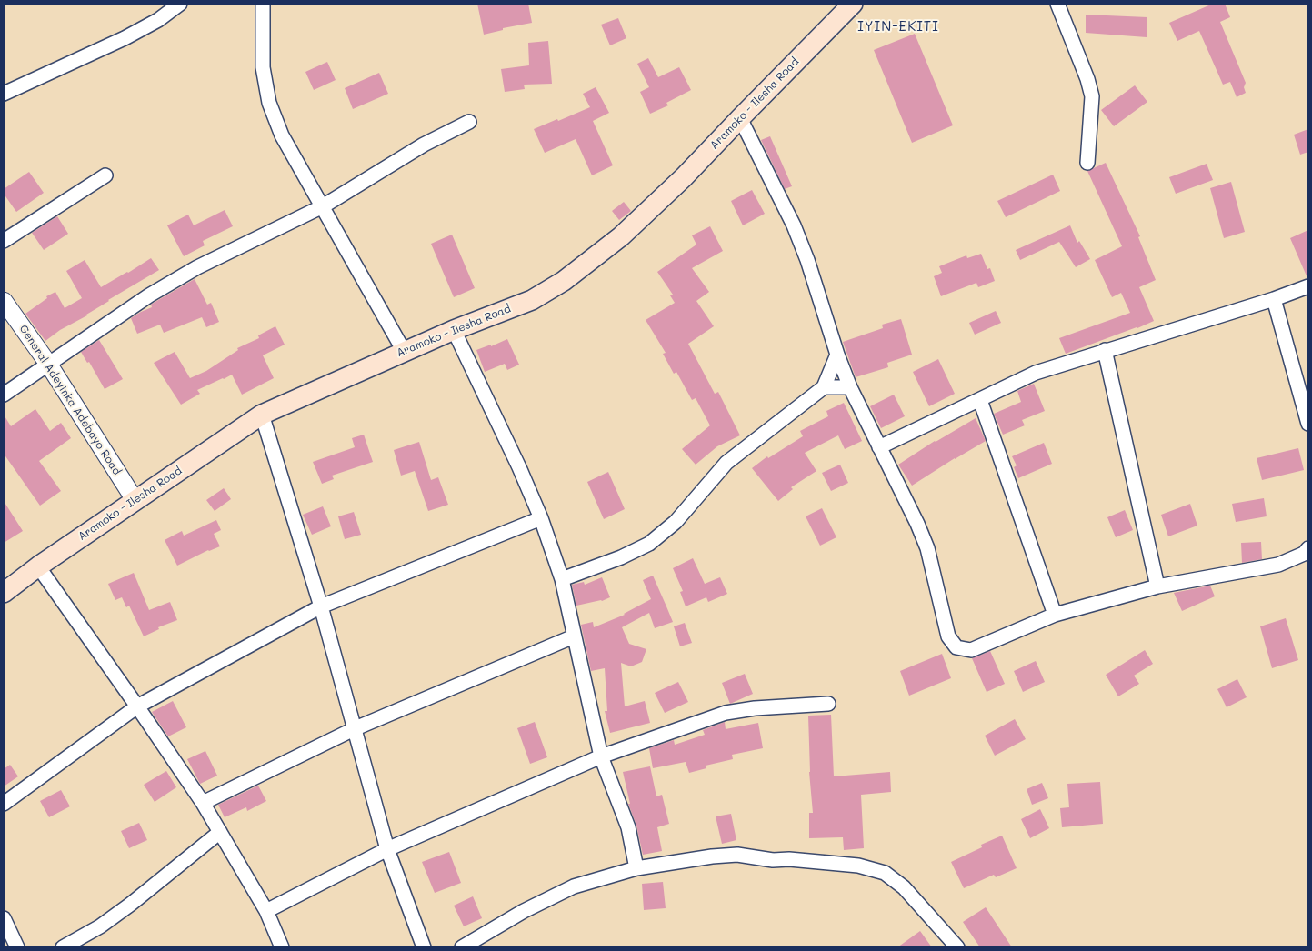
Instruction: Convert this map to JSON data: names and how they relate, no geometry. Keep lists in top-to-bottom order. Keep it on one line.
{"streets":{"main road":["Aramoko - Ilesha Road"],"street":["General Adeyinka Adebayo Road"]},"crossings":[["Aramoko - Ilesha Road","General Adeyinka Adebayo Road"]],"districts":["IYIN-EKITI"]}
